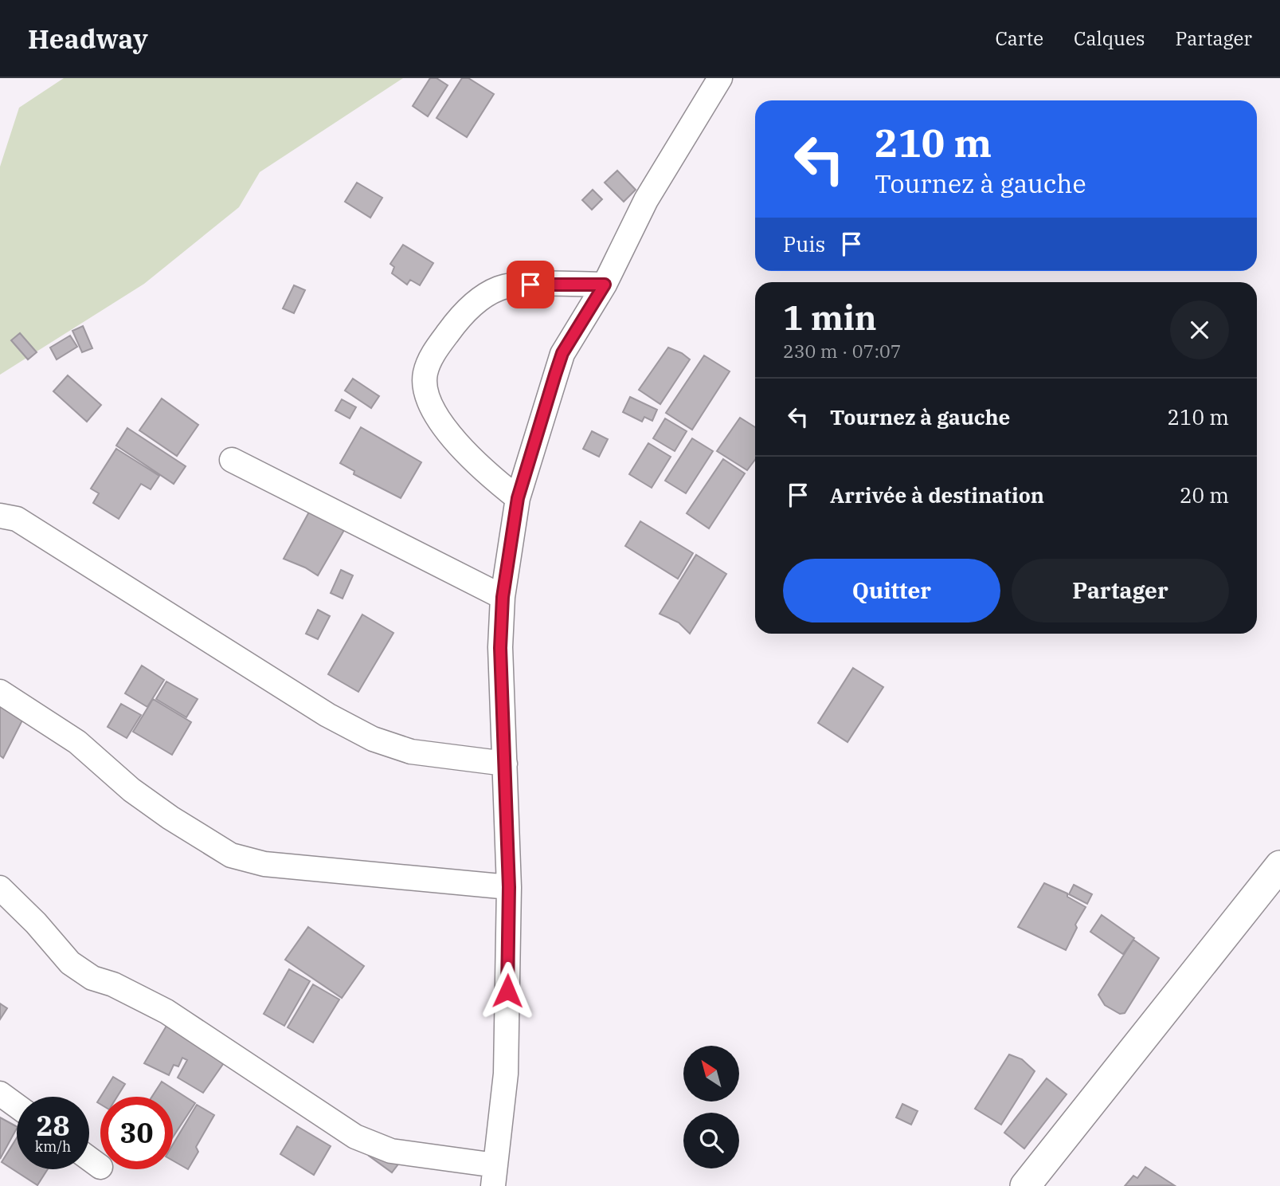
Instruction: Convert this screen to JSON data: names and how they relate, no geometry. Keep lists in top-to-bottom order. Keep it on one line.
{"north":"top left","page":{"header":"Headway","nav":["Carte","Calques","Partager"],"turn":["210 m","Tournez à gauche"],"then":"Puis","heading":["1 min","230 m · 07:07"],"list":[{"name":"Tournez à gauche","value":"210 m"},{"name":"Arrivée à destination","value":"20 m"}],"buttons":["Quitter","Partager"],"speed":"28 km/h","limit":"30"}}
